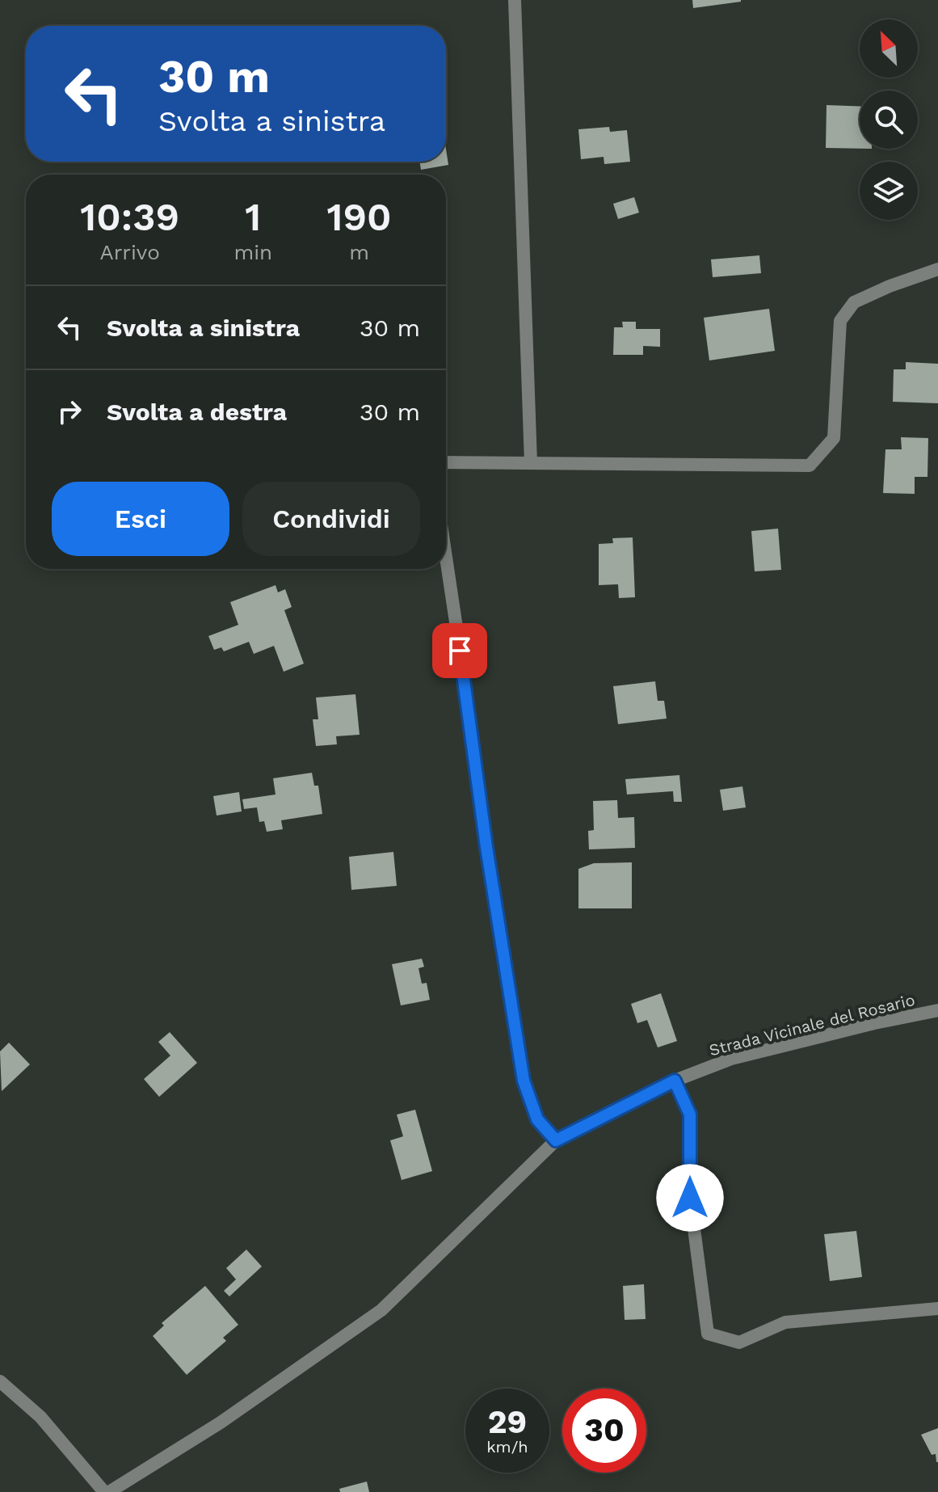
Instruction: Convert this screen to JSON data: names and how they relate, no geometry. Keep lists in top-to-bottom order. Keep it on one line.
{"streets":{"street":["Strada Vicinale del Rosario"]},"north":"top left","page":{"turn":["30 m","Svolta a sinistra"],"eta":["10:39","Arrivo","1","min","190","m"],"list":[{"name":"Svolta a sinistra","value":"30 m"},{"name":"Svolta a destra","value":"30 m"}],"buttons":["Esci","Condividi"],"speed":"29 km/h","limit":"30"}}
